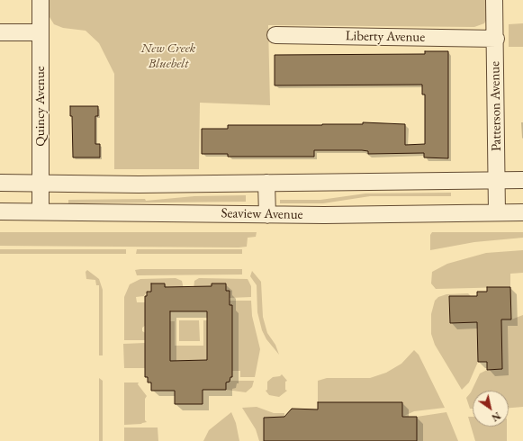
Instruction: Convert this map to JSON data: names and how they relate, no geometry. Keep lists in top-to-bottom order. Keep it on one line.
{"streets":{"street":["Liberty Avenue","Quincy Avenue","Patterson Avenue","Seaview Avenue"]},"crossings":[["Liberty Avenue","Patterson Avenue"],["Quincy Avenue","Seaview Avenue"],["Patterson Avenue","Seaview Avenue"]],"parks":["New Creek Bluebelt"],"north":"bottom right"}
